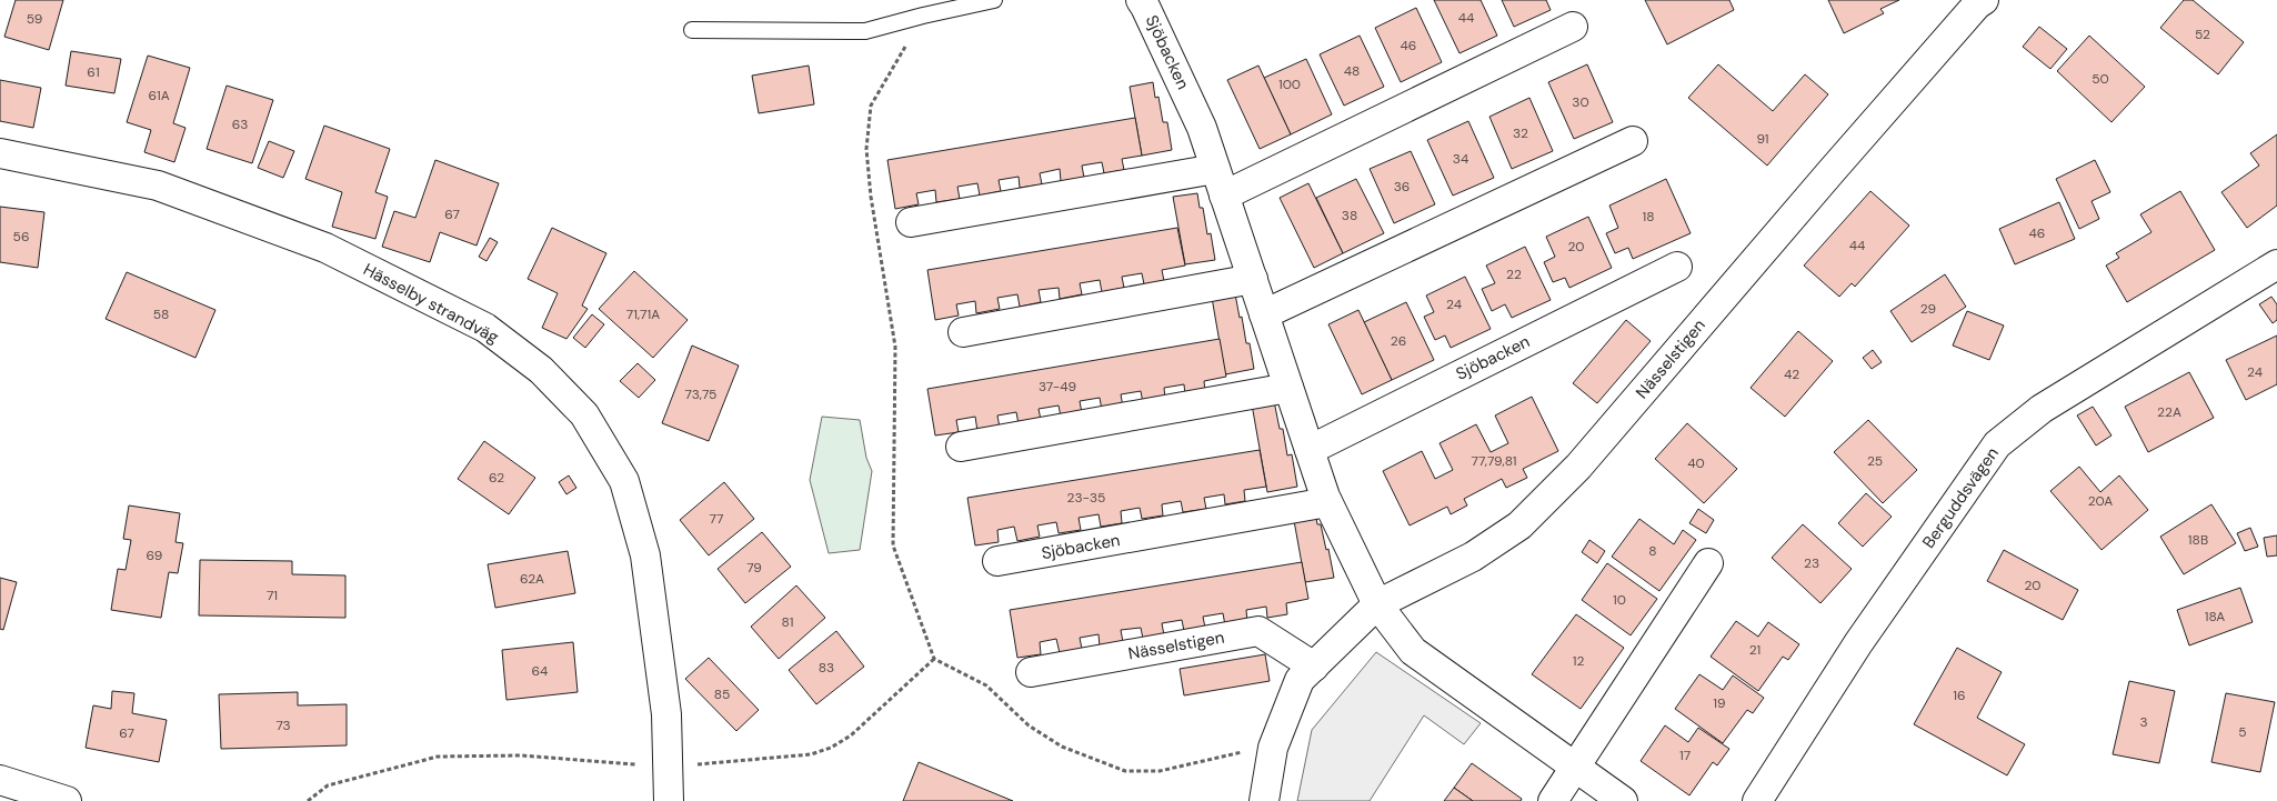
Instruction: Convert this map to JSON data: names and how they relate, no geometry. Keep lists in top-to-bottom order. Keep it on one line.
{"streets":{"street":["Sjöbacken","Hässelby strandväg","Nässelstigen","Berguddsvägen"]},"crossings":[["Sjöbacken","Nässelstigen"]],"house_numbers":["44","59","52","46","48","61","50","100","61A","30","63","32","91","34","36","67","38","18","46","56","44","20","22","24","29","58","71,71A","26","24","42","37-49","73,75","22A","77,79,81","25","40","62","23-35","20A","77","18B","8","69","23","79","62A","20","71","10","18A","81","21","12","83","64","85","16","19","3","73","5","67","17"]}
